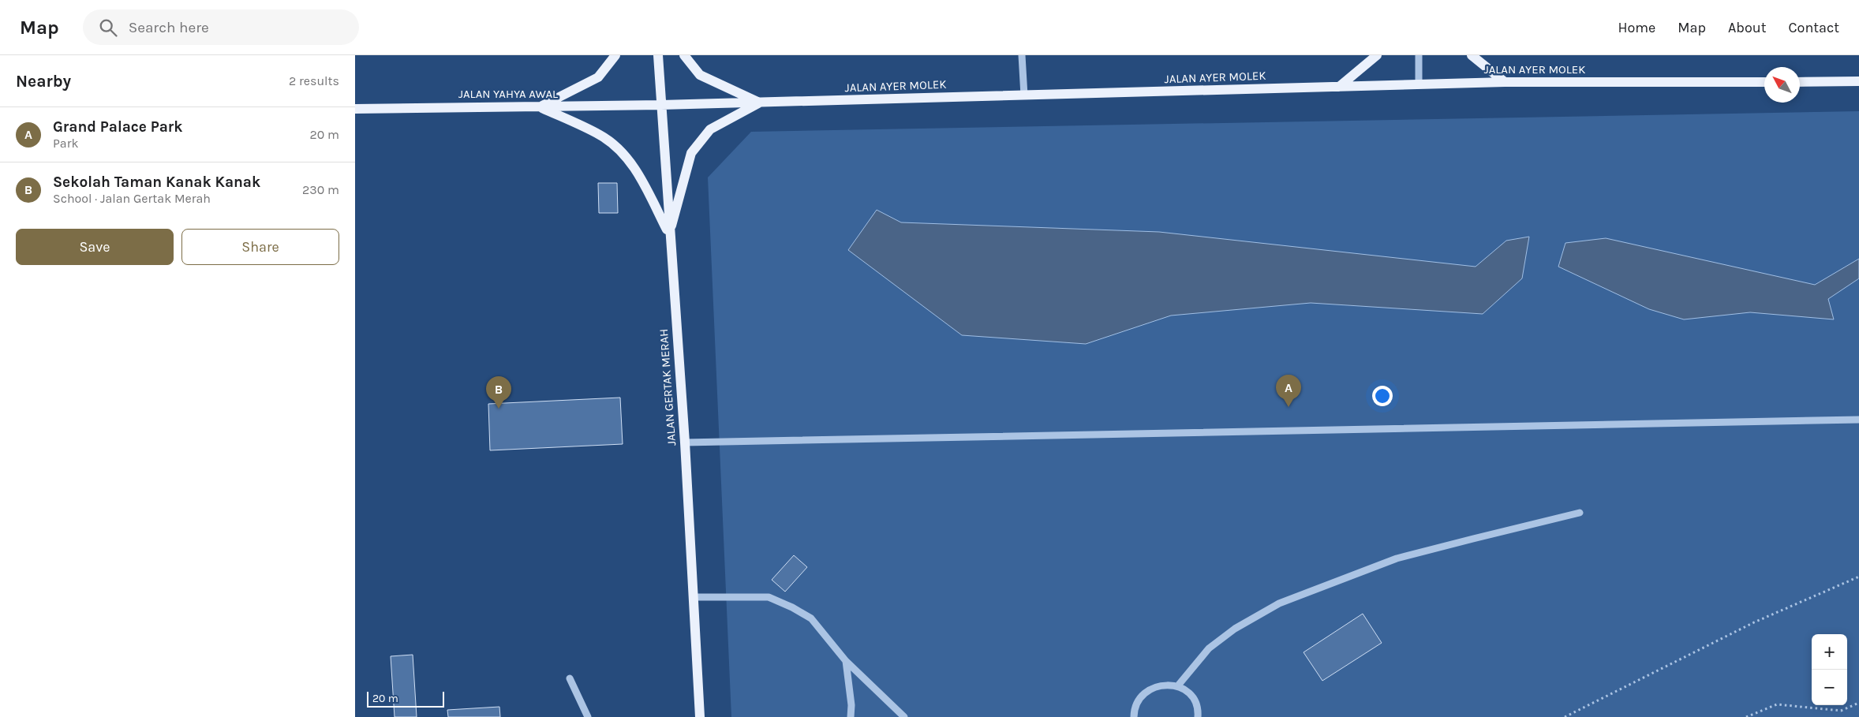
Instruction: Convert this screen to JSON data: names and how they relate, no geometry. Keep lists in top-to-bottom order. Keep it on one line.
{"streets":{"main road":["JALAN AYER MOLEK","JALAN YAHYA AWAL","JALAN GERTAK MERAH"]},"crossings":[["JALAN AYER MOLEK","JALAN YAHYA AWAL"],["JALAN AYER MOLEK","JALAN GERTAK MERAH"],["JALAN YAHYA AWAL","JALAN GERTAK MERAH"]],"scale_bar":"20 m","north":"top left","page":{"header":"Map","search":"Search here","nav":["Home","Map","About","Contact"],"heading":["Nearby","2 results"],"list":[{"mark":"A","name":"Grand Palace Park","note":"Park","value":"20 m"},{"mark":"B","name":"Sekolah Taman Kanak Kanak","note":"School · Jalan Gertak Merah","value":"230 m"}],"buttons":["Save","Share"],"pins":["A","B"],"map_buttons":["+","−"],"scale":"20 m"}}
